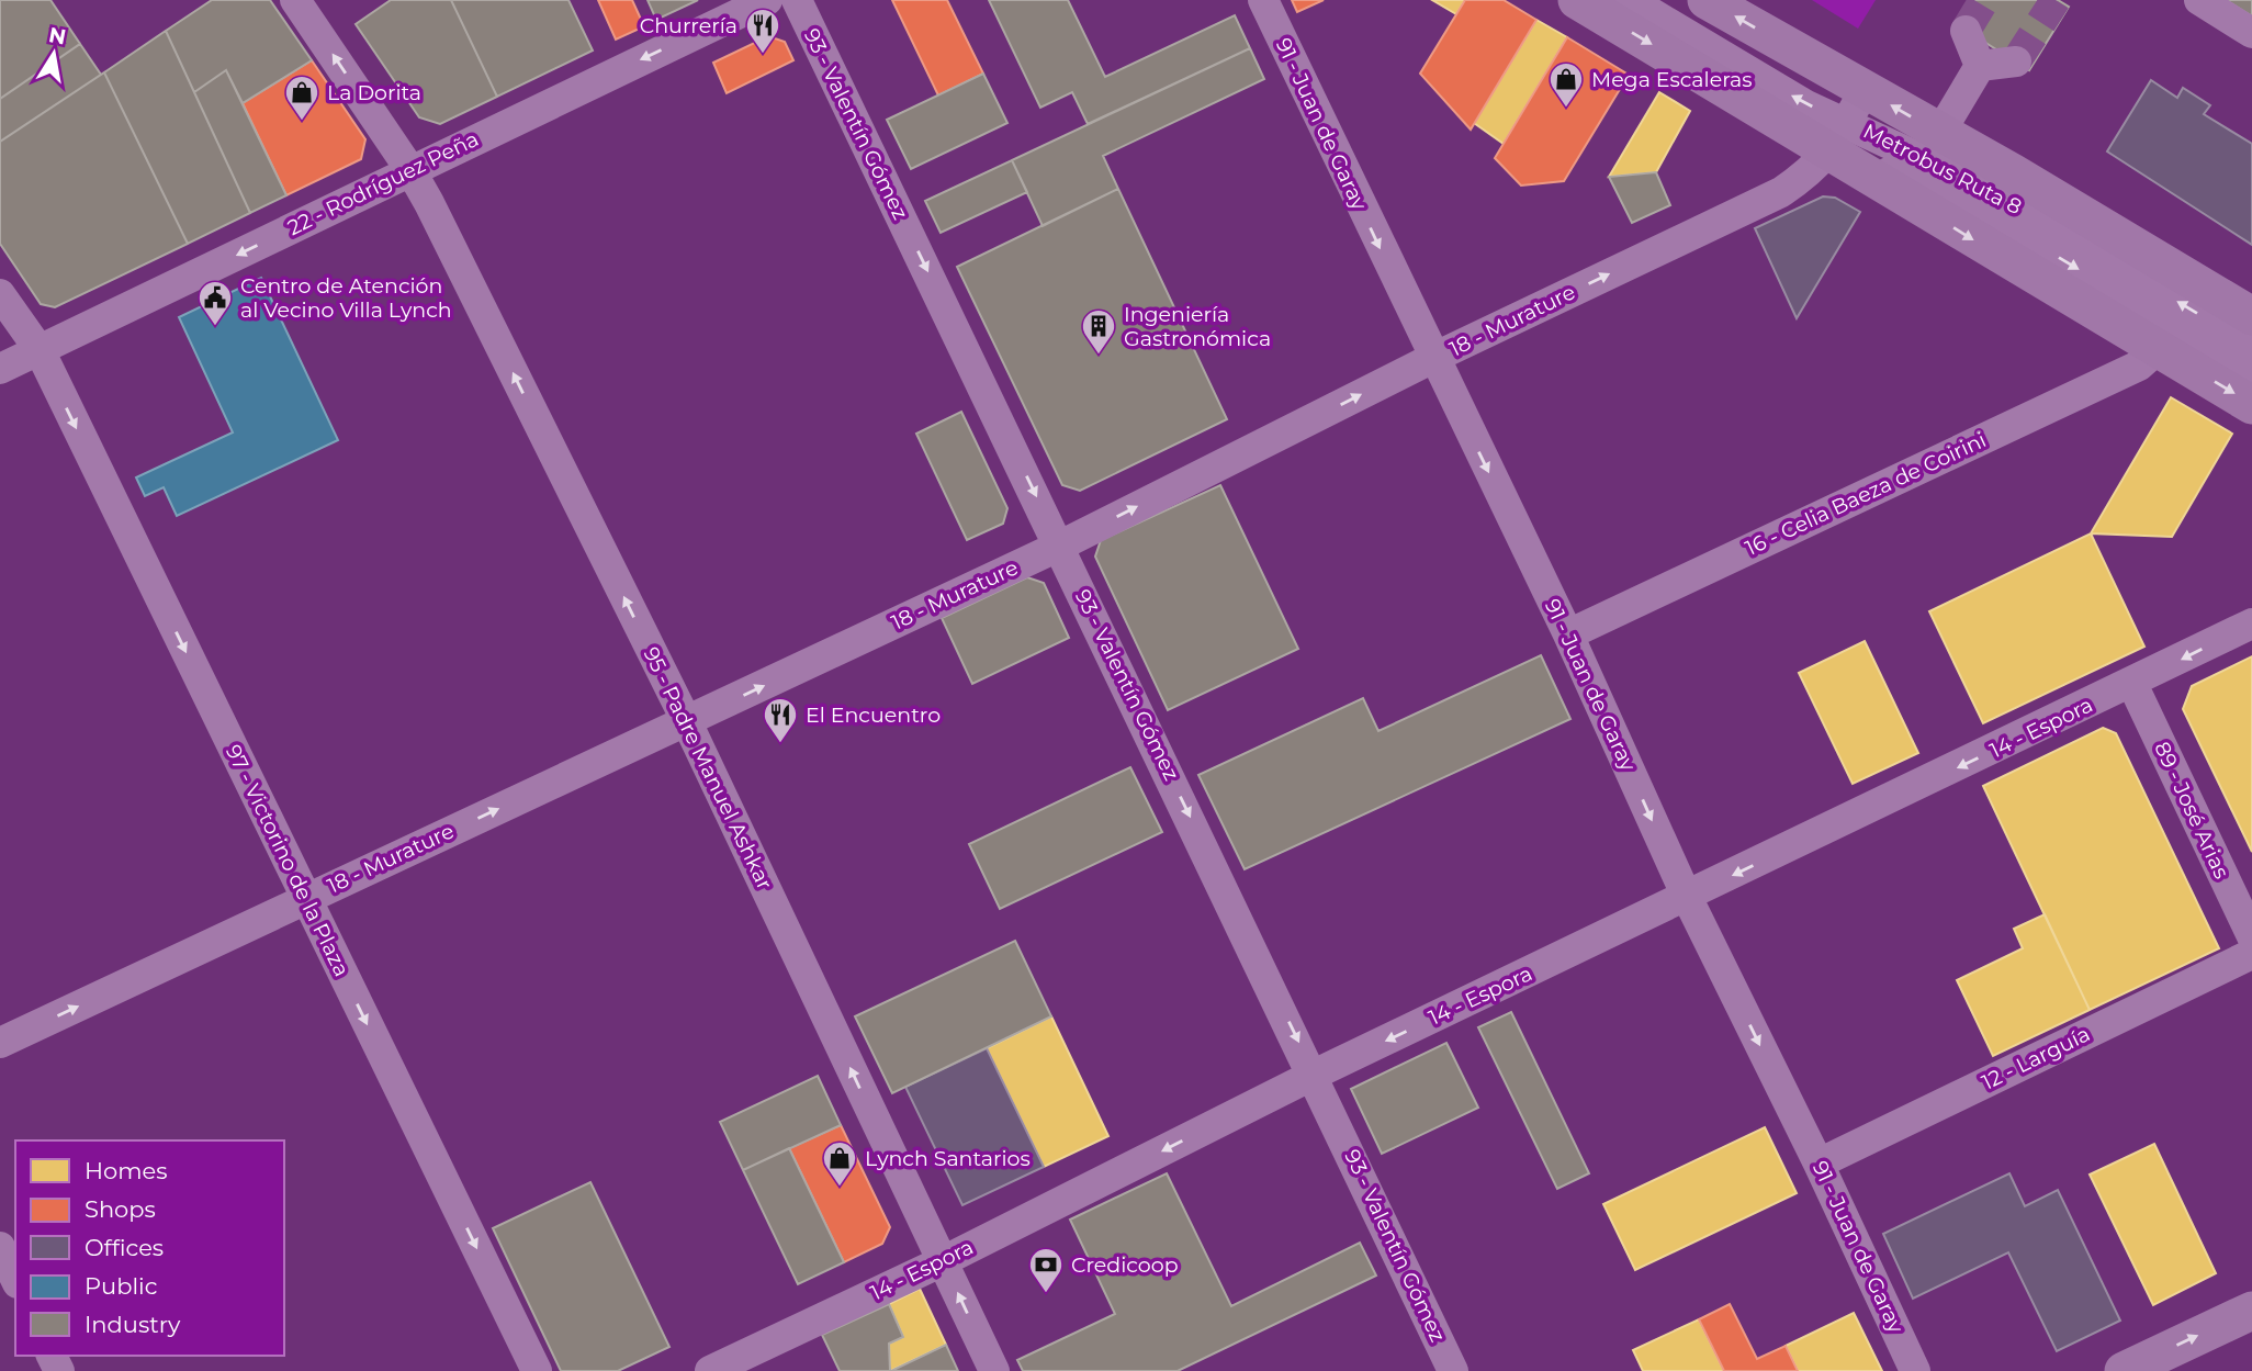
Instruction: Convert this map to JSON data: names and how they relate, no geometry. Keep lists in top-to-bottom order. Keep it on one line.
{"streets":{"street":["93 - Valentín Gómez","91 - Juan de Garay","Metrobus Ruta 8","22 - Rodríguez Peña","18 - Murature","16 - Celia Baeza de Coirini","14 - Espora","95 - Padre Manuel Ashkar","89 - José Arias","97 - Victorino de la Plaza","12 - Larguía"]},"crossings":[["93 - Valentín Gómez","18 - Murature"],["93 - Valentín Gómez","14 - Espora"],["91 - Juan de Garay","18 - Murature"],["91 - Juan de Garay","16 - Celia Baeza de Coirini"],["91 - Juan de Garay","14 - Espora"],["91 - Juan de Garay","12 - Larguía"],["Metrobus Ruta 8","18 - Murature"],["22 - Rodríguez Peña","95 - Padre Manuel Ashkar"],["22 - Rodríguez Peña","97 - Victorino de la Plaza"],["18 - Murature","95 - Padre Manuel Ashkar"],["18 - Murature","97 - Victorino de la Plaza"],["14 - Espora","95 - Padre Manuel Ashkar"],["14 - Espora","89 - José Arias"]],"one_way":["93 - Valentín Gómez","91 - Juan de Garay","22 - Rodríguez Peña","18 - Murature","14 - Espora","95 - Padre Manuel Ashkar","97 - Victorino de la Plaza"],"places":{"restaurant":["Churrería","El Encuentro"],"shop":["Mega Escaleras","La Dorita","Lynch Santarios"],"public building":["Centro de Atención al Vecino Villa Lynch"],"building":["Ingeniería Gastronómica"],"bank":["Credicoop"]},"legend":["Homes","Shops","Offices","Public","Industry"],"north":"top"}
